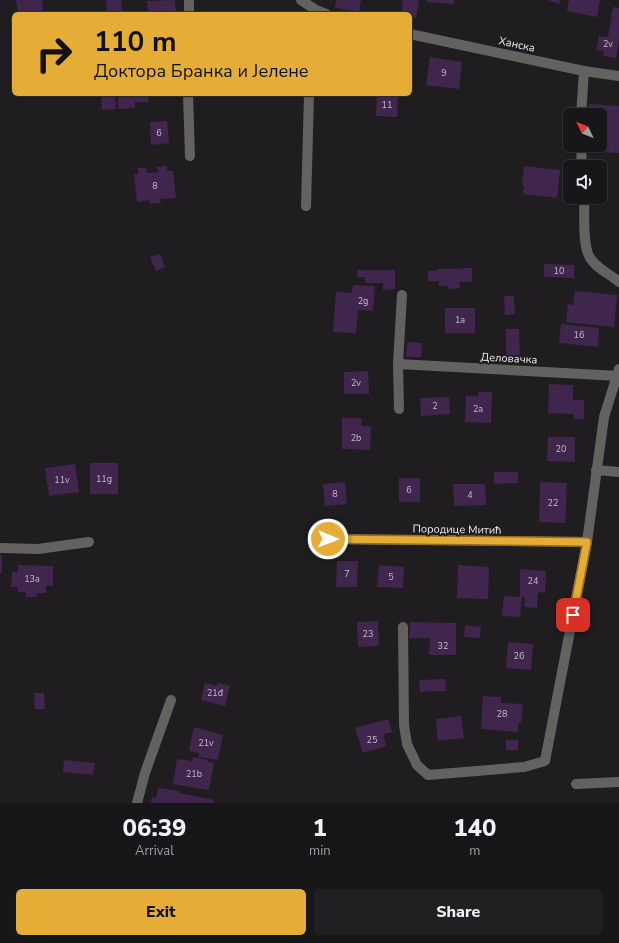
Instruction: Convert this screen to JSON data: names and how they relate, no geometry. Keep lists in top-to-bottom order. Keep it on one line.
{"streets":{"street":["Ханска","Деловачка","Породице Митић"]},"house_numbers":["2v","9","11","6","8","10","2g","1a","16","2v","2","2a","2b","20","11g","11v","6","8","4","22","7","5","13a","24","23","32","26","21đ","28","25","21v","21b"],"north":"top left","page":{"turn":["110 m","Доктора Бранка и Јелене"],"eta":["06:39","Arrival","1","min","140","m"],"buttons":["Exit","Share"]}}
